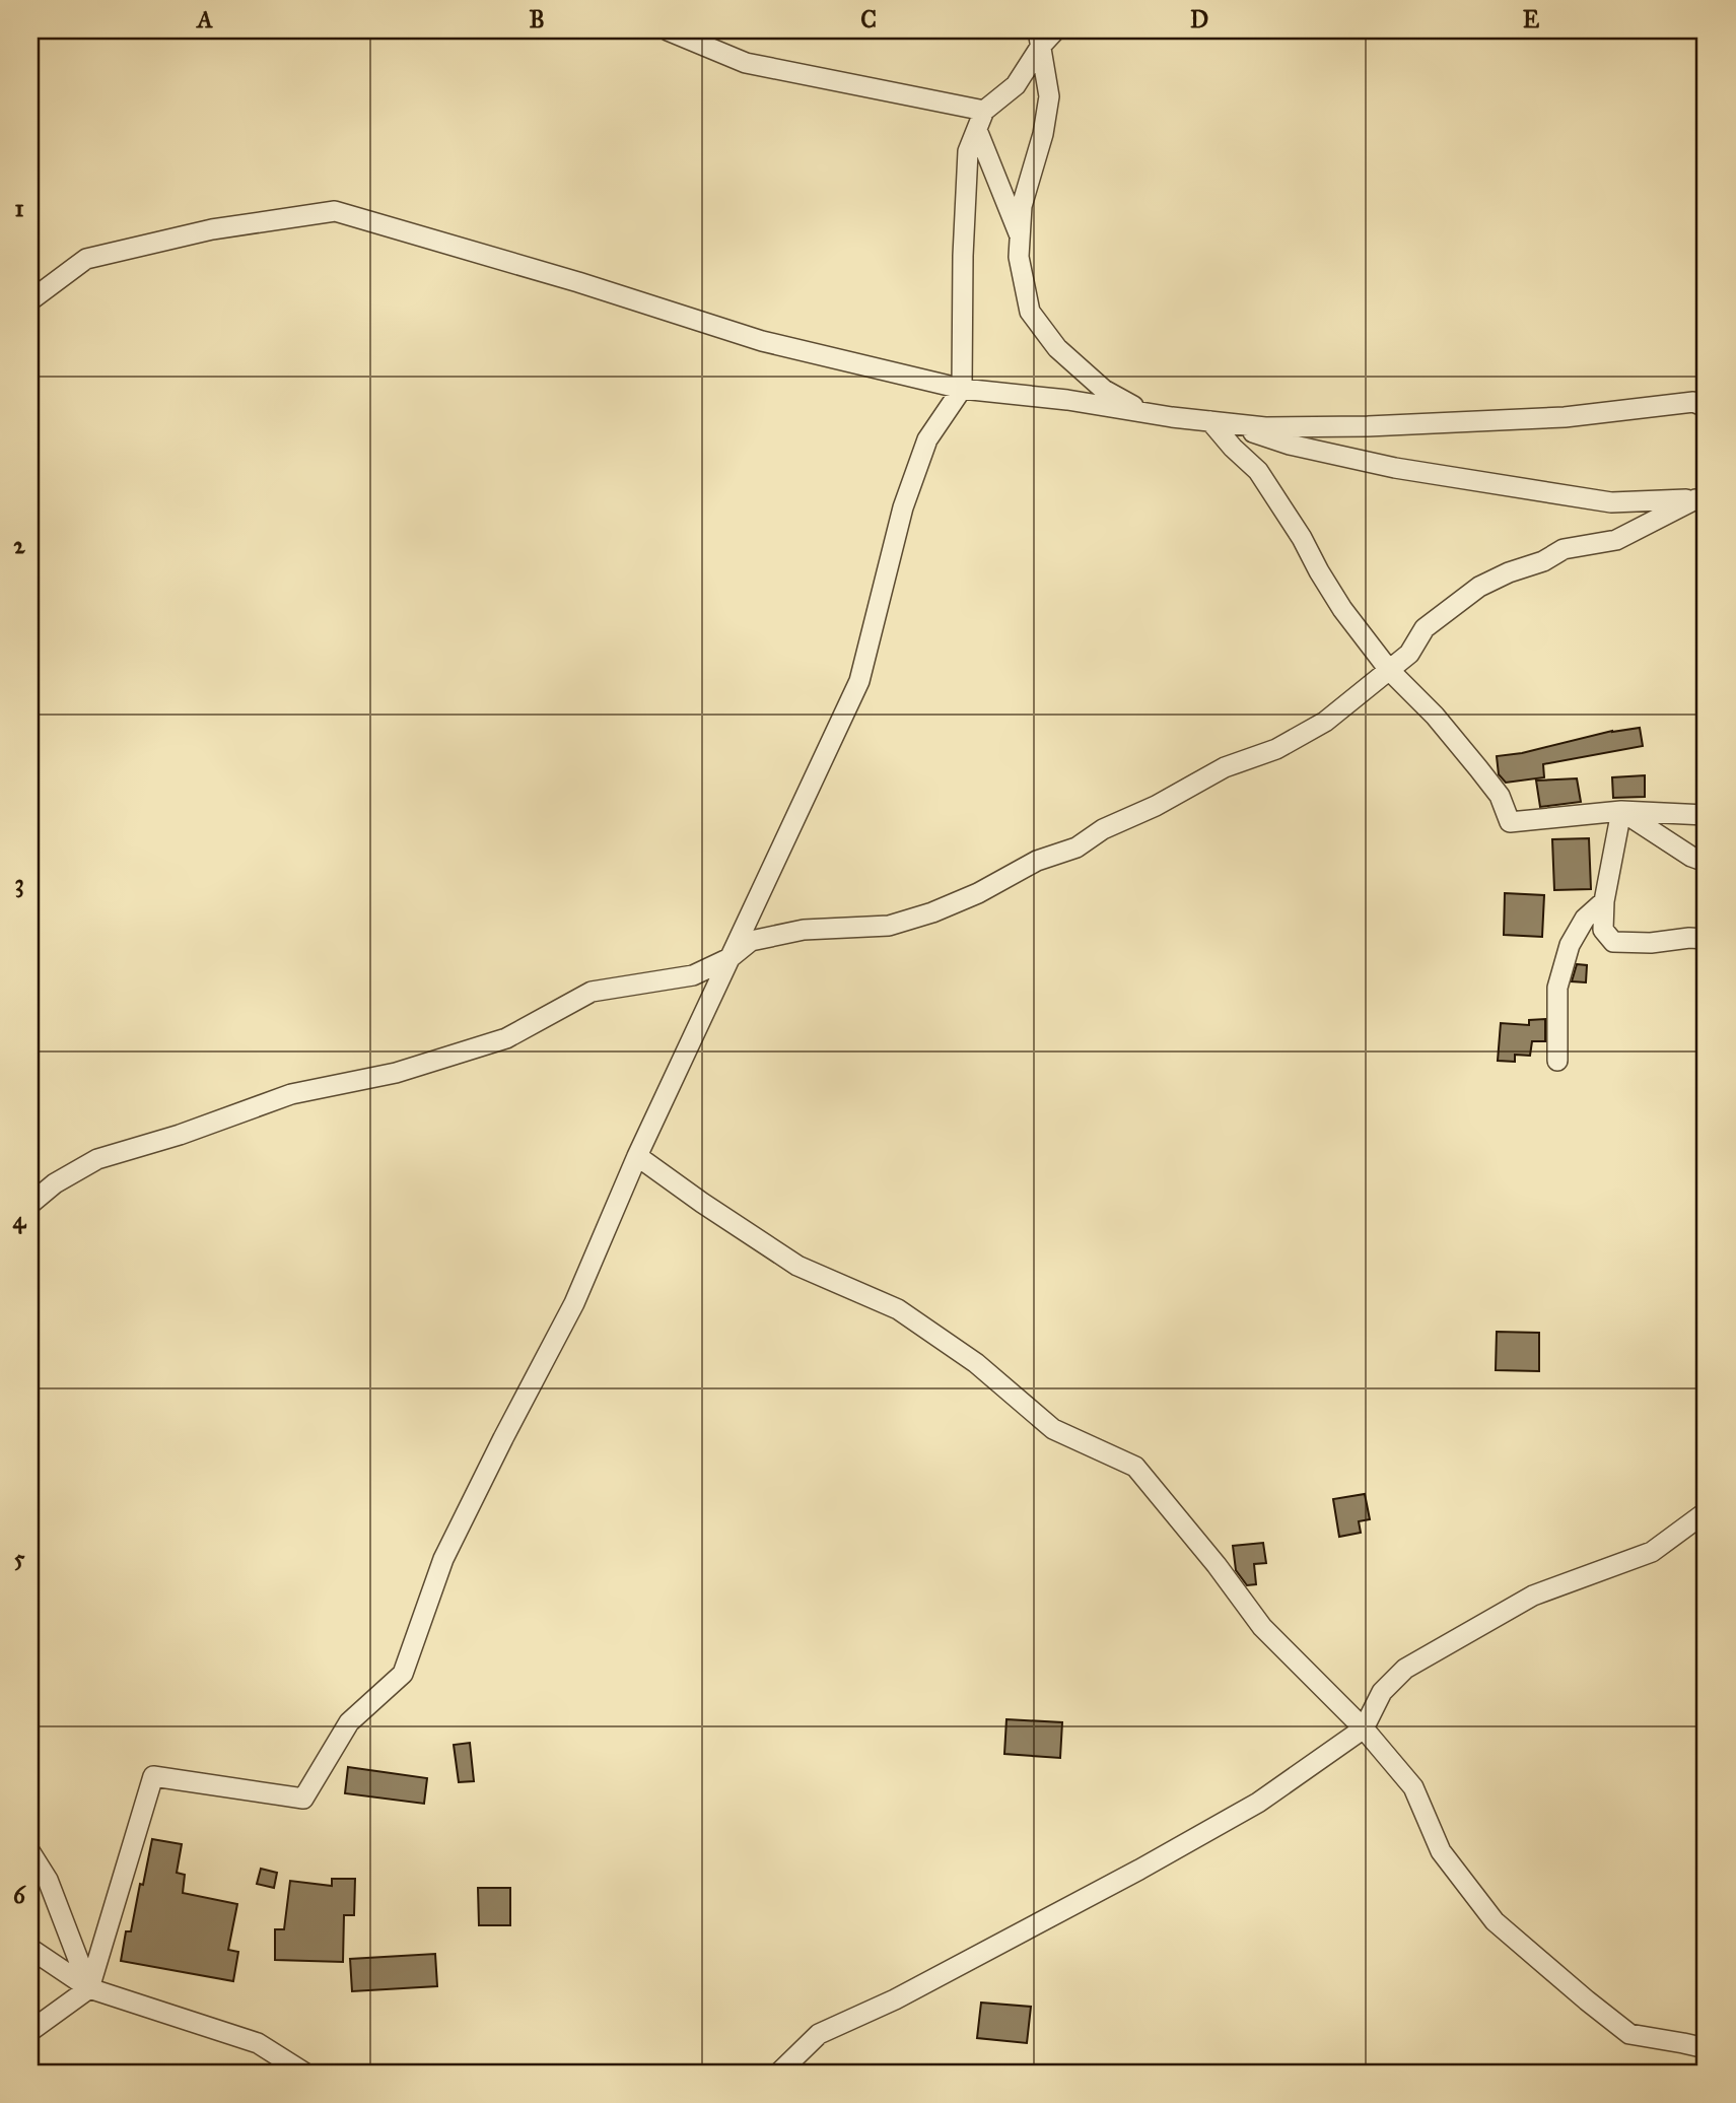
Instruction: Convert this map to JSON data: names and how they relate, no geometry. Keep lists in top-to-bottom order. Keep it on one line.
{"grid":{"columns":["A","B","C","D","E"],"rows":["1","2","3","4","5","6"]}}
